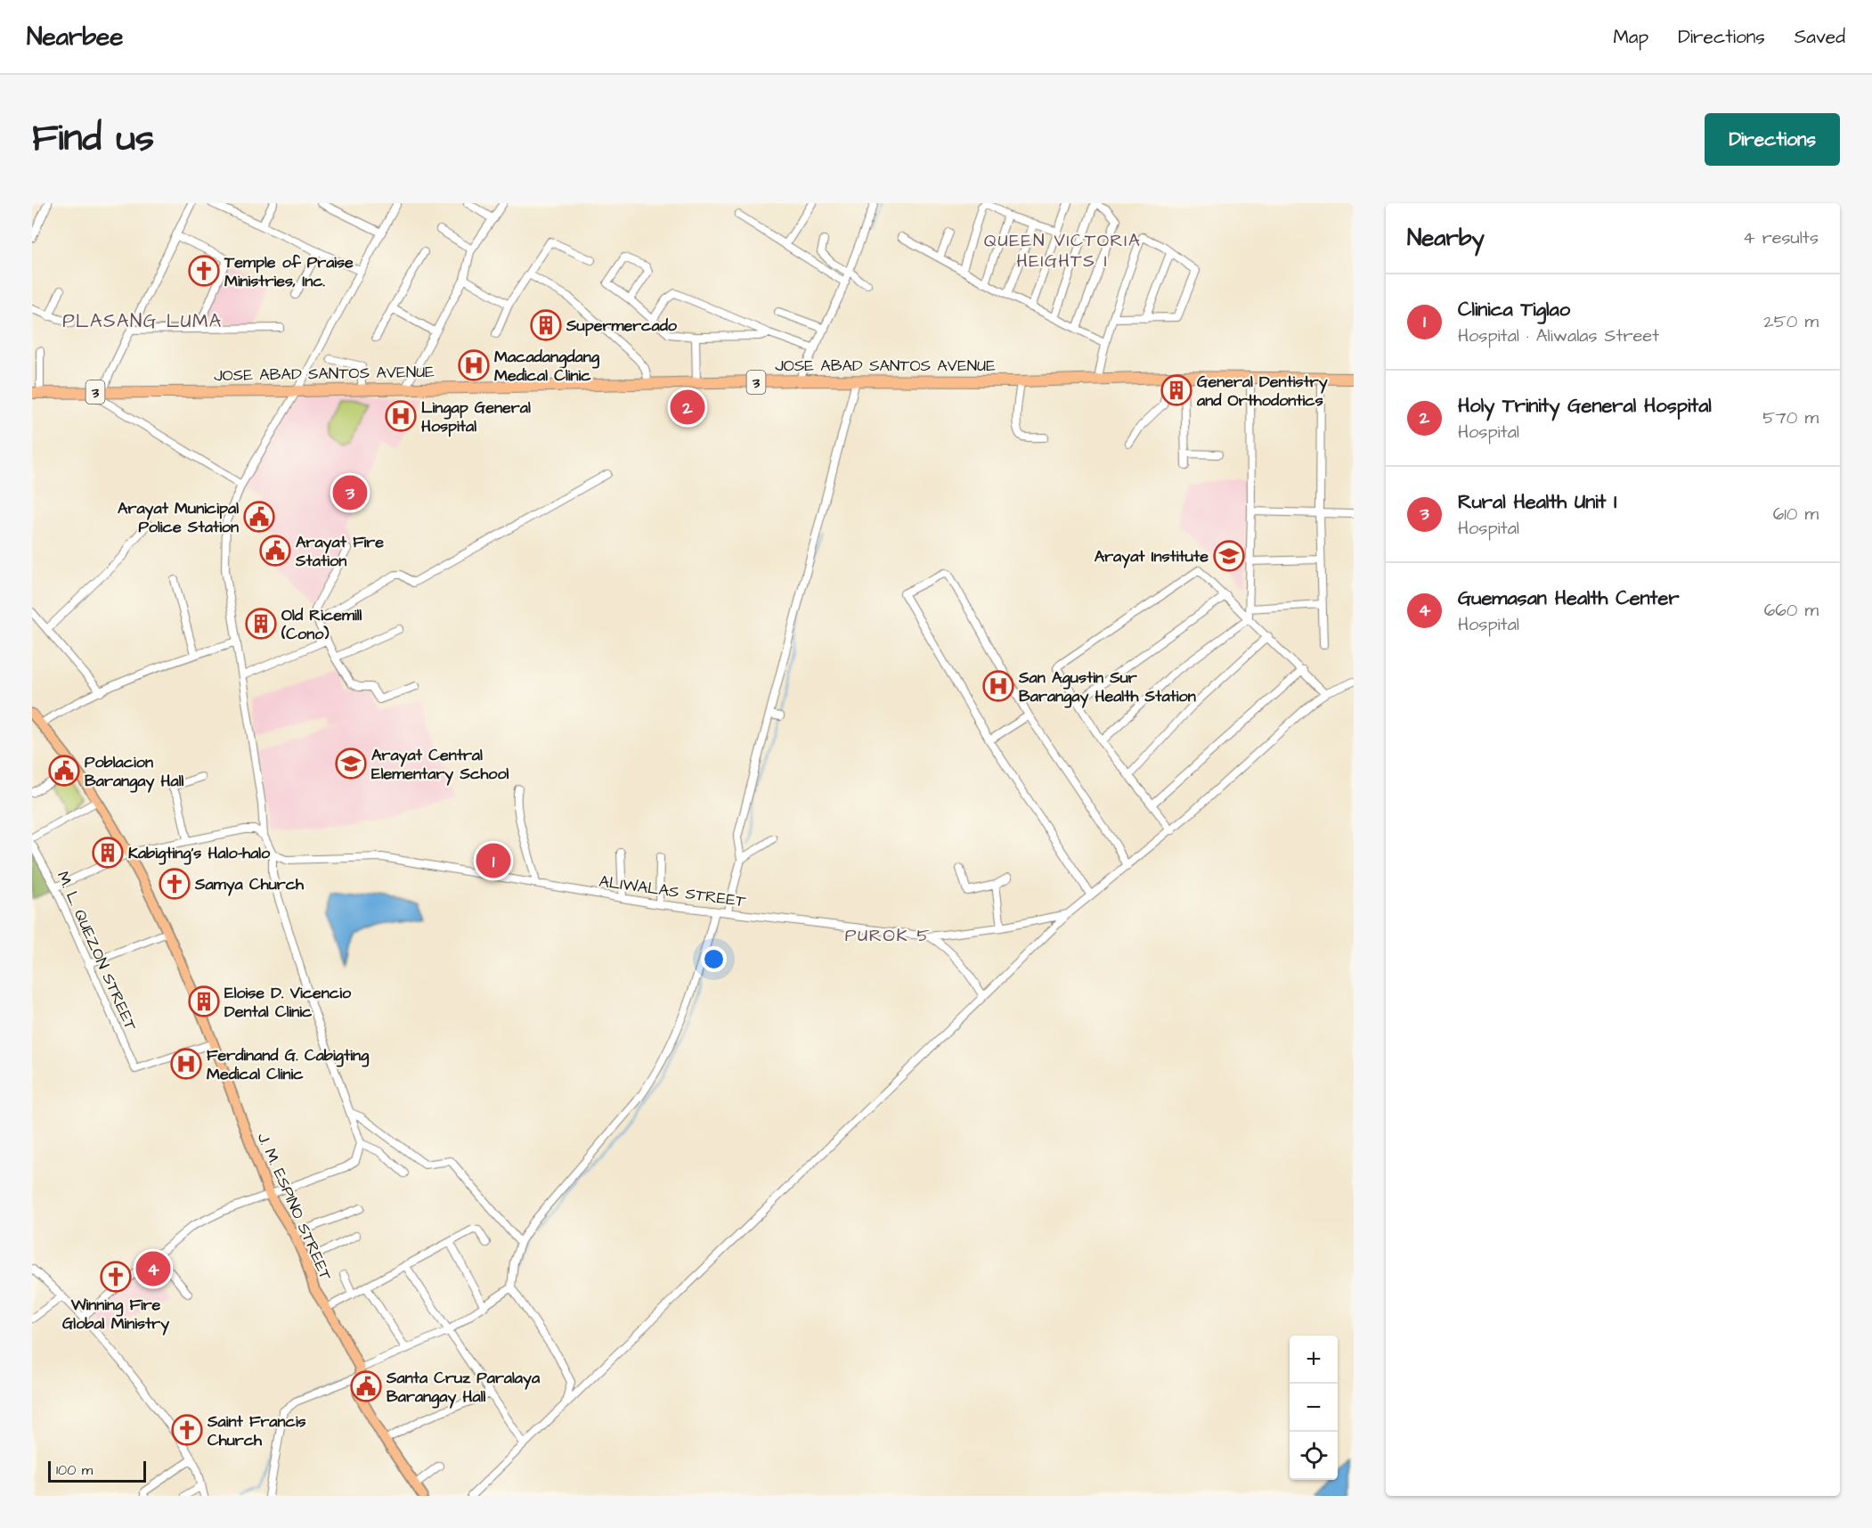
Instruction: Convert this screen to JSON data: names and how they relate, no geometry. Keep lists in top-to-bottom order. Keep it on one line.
{"streets":{"highway":["JOSE ABAD SANTOS AVENUE","3"],"main road":["J. M. ESPINO STREET"],"street":["ALIWALAS STREET","M. L. QUEZON STREET"]},"crossings":[["M. L. QUEZON STREET","J. M. ESPINO STREET"]],"districts":["QUEEN VICTORIA HEIGHTS I","PLASANG LUMA","PUROK 5"],"places":{"church":["Temple of Praise Ministries, Inc.","Samya Church","Winning Fire Global Ministry","Saint Francis Church"],"building":["Supermercado","General Dentistry and Orthodontics","Old Ricemill (Cono)","Kabigting's Halo-halo","Eloise D. Vicencio Dental Clinic"],"hospital":["Macadangdang Medical Clinic","Lingap General Hospital","San Agustin Sur Barangay Health Station","Ferdinand G. Cabigting Medical Clinic"],"public building":["Arayat Municipal Police Station","Arayat Fire Station","Poblacion Barangay Hall","Santa Cruz Paralaya Barangay Hall"],"school or university":["Arayat Institute","Arayat Central Elementary School"]},"scale_bar":"100 m","page":{"header":"Nearbee","nav":["Map","Directions","Saved"],"title":"Find us","buttons":"Directions","heading":["Nearby","4 results"],"list":[{"mark":"1","name":"Clinica Tiglao","note":"Hospital · Aliwalas Street","value":"250 m"},{"mark":"2","name":"Holy Trinity General Hospital","note":"Hospital","value":"570 m"},{"mark":"3","name":"Rural Health Unit I","note":"Hospital","value":"610 m"},{"mark":"4","name":"Guemasan Health Center","note":"Hospital","value":"660 m"}],"pins":["2","3","1","4"],"map_buttons":["+","−"],"scale":"100 m"}}
